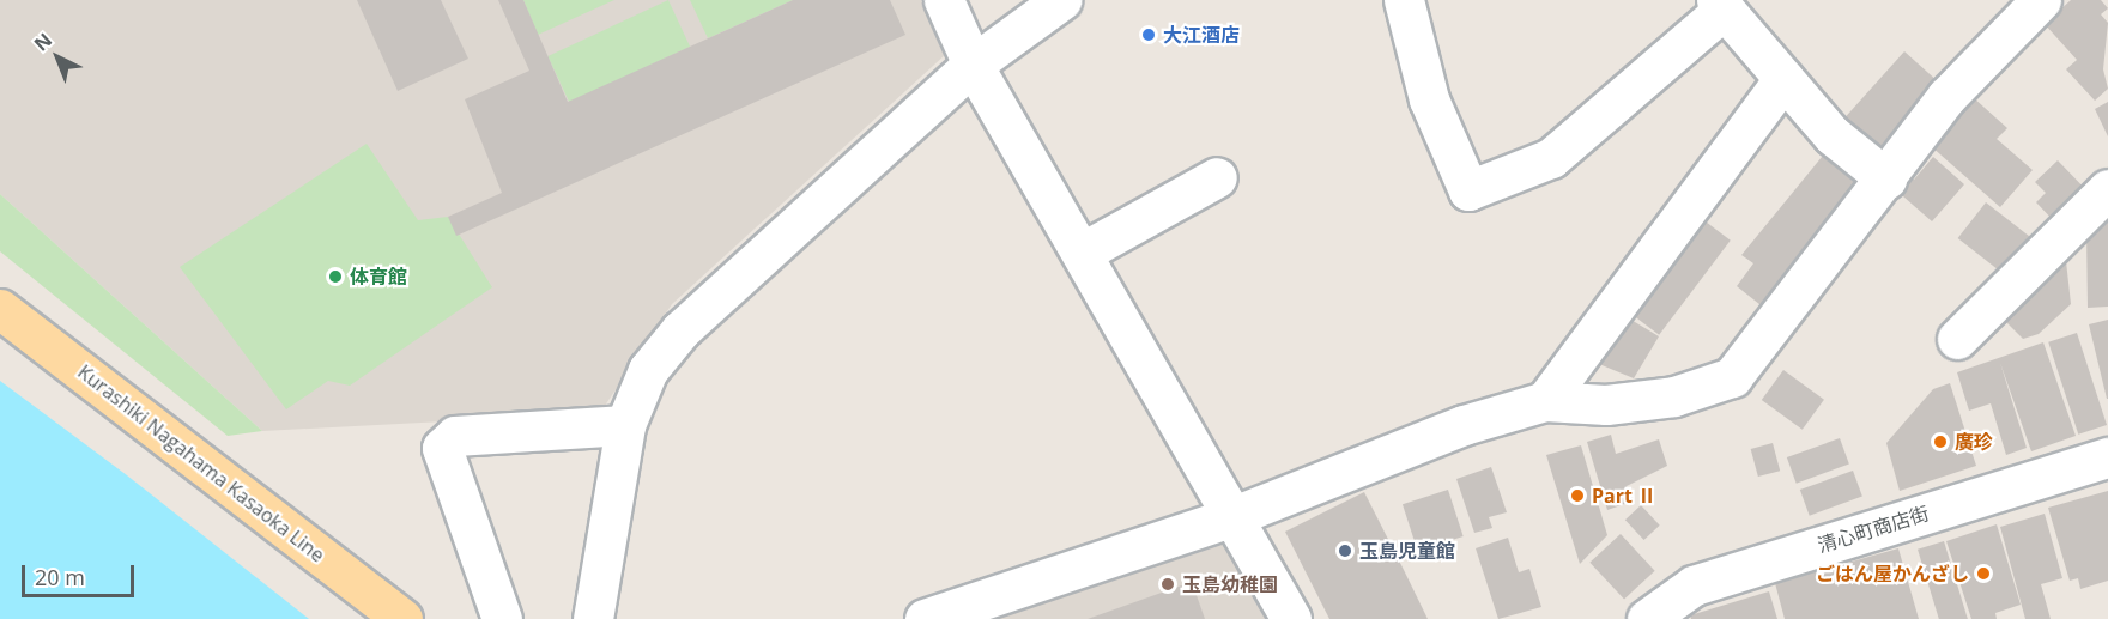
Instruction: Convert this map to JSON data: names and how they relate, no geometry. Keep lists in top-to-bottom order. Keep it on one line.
{"streets":{"main road":["Kurashiki Nagahama Kasaoka Line"],"street":["清心町商店街"]},"places":["大江酒店","体育館","廣珍","Part Ⅱ","玉島児童館","ごはん屋かんざし","玉島幼稚園"],"scale_bar":"20 m","north":"top left"}
